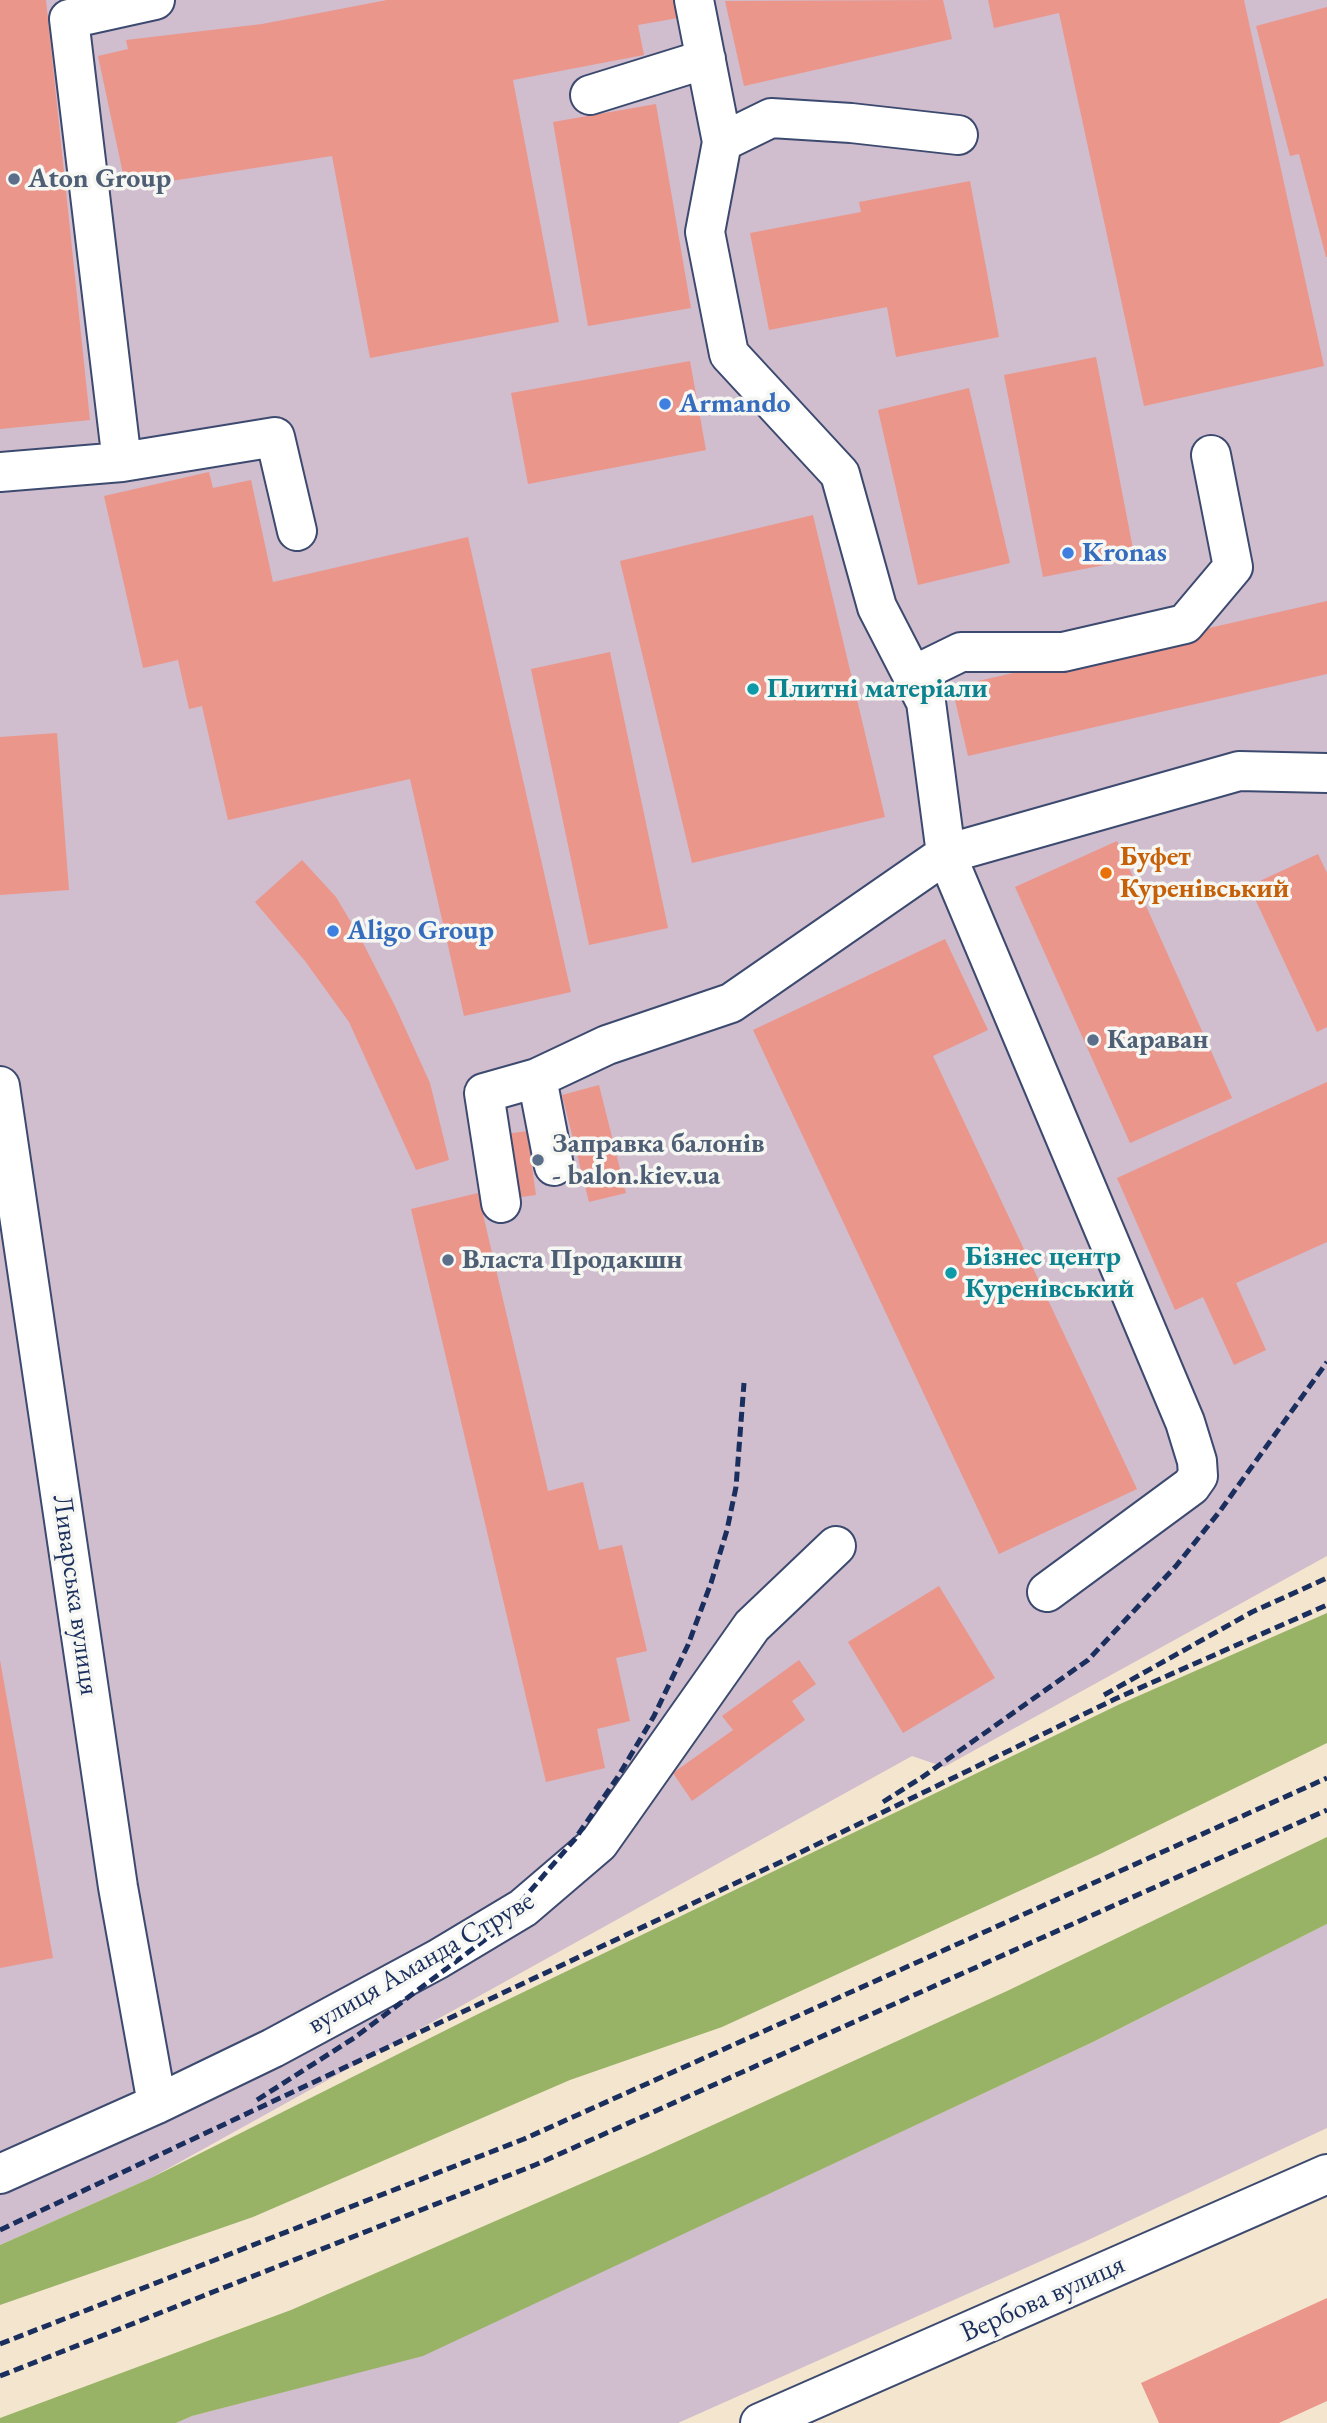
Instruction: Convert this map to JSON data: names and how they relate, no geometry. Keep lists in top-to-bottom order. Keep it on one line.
{"streets":{"street":["Ливарська вулиця","вулиця Аманда Струве","Вербова вулиця"]},"crossings":[["Ливарська вулиця","вулиця Аманда Струве"]],"places":["Aton Group","Armando","Kronas","Плитні матеріали","Буфет Куренівський","Aligo Group","Караван","Заправка балонів - balon.kiev.ua","Власта Продакшн","Бізнес центр Куренівський"]}
